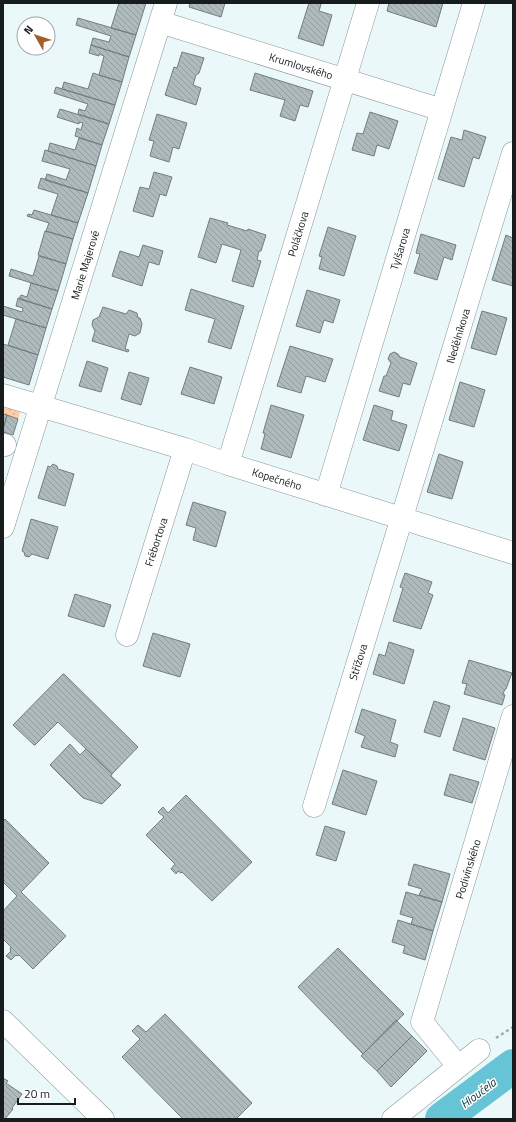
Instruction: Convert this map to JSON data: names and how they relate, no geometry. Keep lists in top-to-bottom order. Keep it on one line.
{"streets":{"street":["Krumlovského","Poláčkova","Tylšarova","Marie Majerové","Nedělníkova","Kopečného","Frébortova","Střížova","Podivínského"]},"crossings":[["Krumlovského","Poláčkova"],["Krumlovského","Tylšarova"],["Krumlovského","Marie Majerové"],["Poláčkova","Kopečného"],["Tylšarova","Kopečného"],["Marie Majerové","Kopečného"],["Nedělníkova","Kopečného"],["Nedělníkova","Střížova"],["Kopečného","Frébortova"],["Kopečného","Střížova"]],"water":["Hloučela"],"scale_bar":"20 m","north":"top left"}
